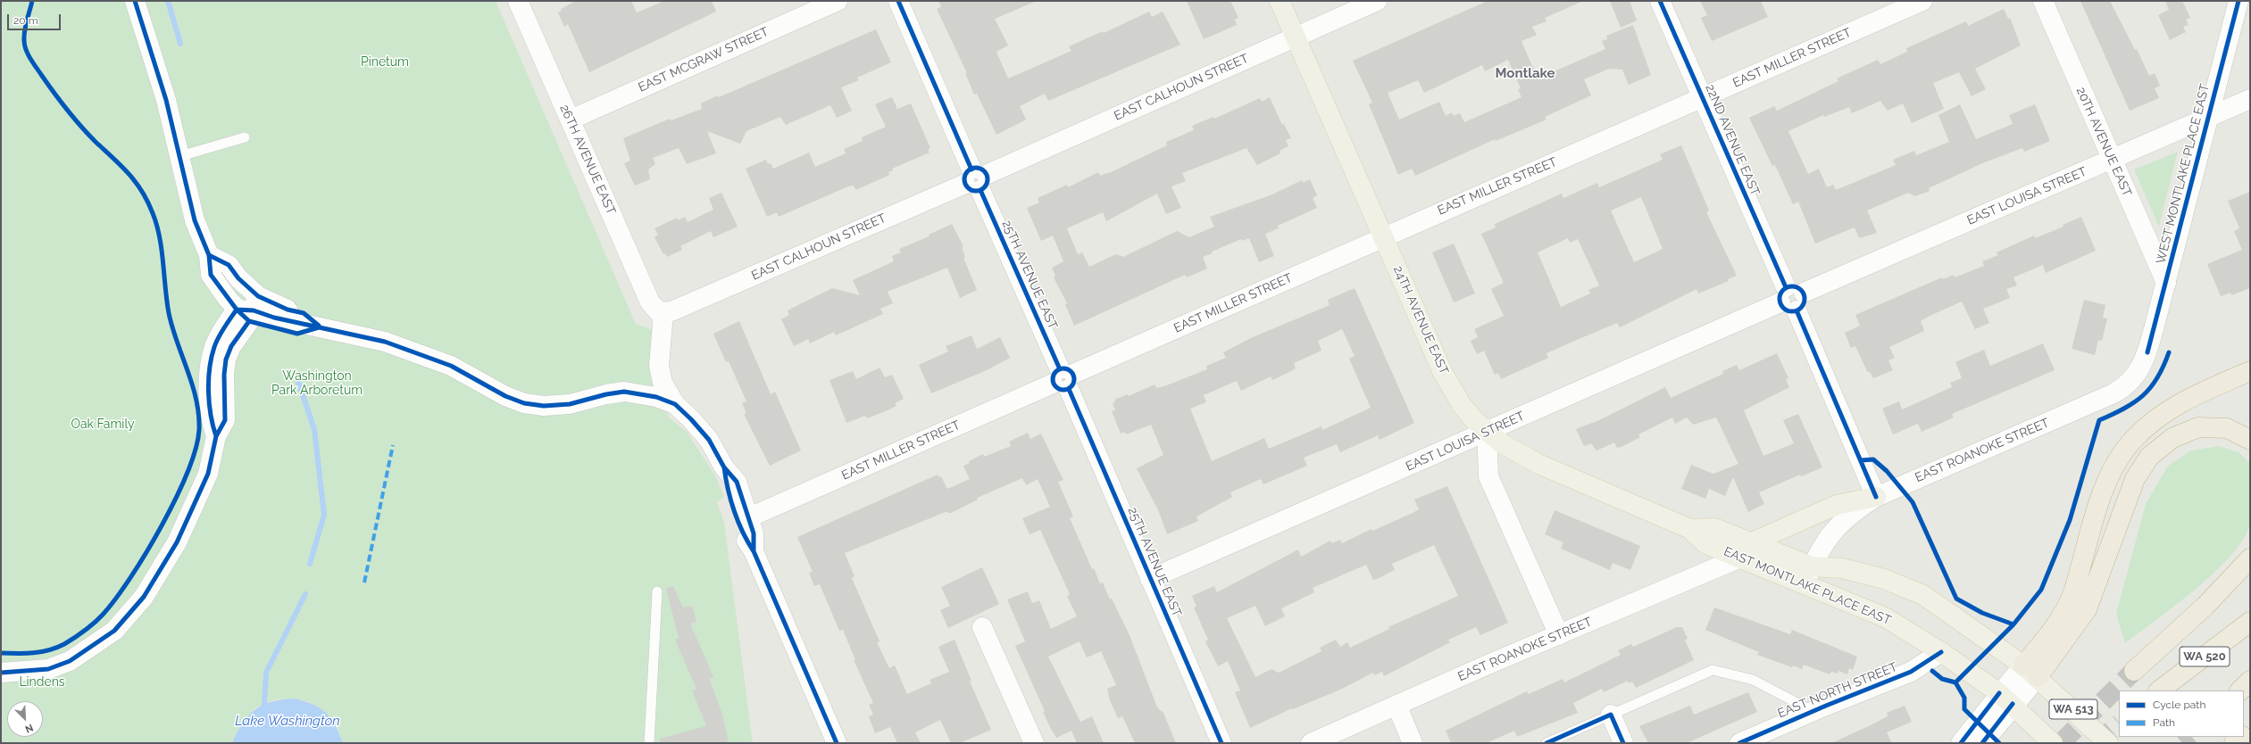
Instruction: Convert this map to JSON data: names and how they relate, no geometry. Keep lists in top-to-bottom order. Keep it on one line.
{"streets":{"highway":["WA 520"],"main road":["24TH AVENUE EAST","EAST MONTLAKE PLACE EAST","WA 513"],"street":["EAST MILLER STREET","EAST MCGRAW STREET","EAST CALHOUN STREET","22ND AVENUE EAST","20TH AVENUE EAST","26TH AVENUE EAST","WEST MONTLAKE PLACE EAST","EAST LOUISA STREET","25TH AVENUE EAST","EAST ROANOKE STREET","EAST NORTH STREET"]},"crossings":[["EAST MILLER STREET","22ND AVENUE EAST"],["EAST MILLER STREET","25TH AVENUE EAST"],["EAST MILLER STREET","24TH AVENUE EAST"],["EAST MCGRAW STREET","26TH AVENUE EAST"],["EAST CALHOUN STREET","26TH AVENUE EAST"],["EAST CALHOUN STREET","25TH AVENUE EAST"],["EAST CALHOUN STREET","24TH AVENUE EAST"],["22ND AVENUE EAST","EAST LOUISA STREET"],["22ND AVENUE EAST","EAST ROANOKE STREET"],["20TH AVENUE EAST","WEST MONTLAKE PLACE EAST"],["20TH AVENUE EAST","EAST LOUISA STREET"],["WEST MONTLAKE PLACE EAST","EAST LOUISA STREET"],["WEST MONTLAKE PLACE EAST","EAST ROANOKE STREET"],["EAST LOUISA STREET","25TH AVENUE EAST"],["EAST LOUISA STREET","24TH AVENUE EAST"],["EAST LOUISA STREET","EAST MONTLAKE PLACE EAST"],["24TH AVENUE EAST","EAST MONTLAKE PLACE EAST"],["EAST ROANOKE STREET","EAST MONTLAKE PLACE EAST"],["EAST MONTLAKE PLACE EAST","EAST NORTH STREET"],["EAST MONTLAKE PLACE EAST","WA 513"]],"districts":["Montlake"],"water":["Lake Washington"],"parks":["Pinetum","Washington Park Arboretum","Oak Family","Lindens"],"legend":["Cycle path","Path"],"scale_bar":"20 m","north":"bottom right"}
